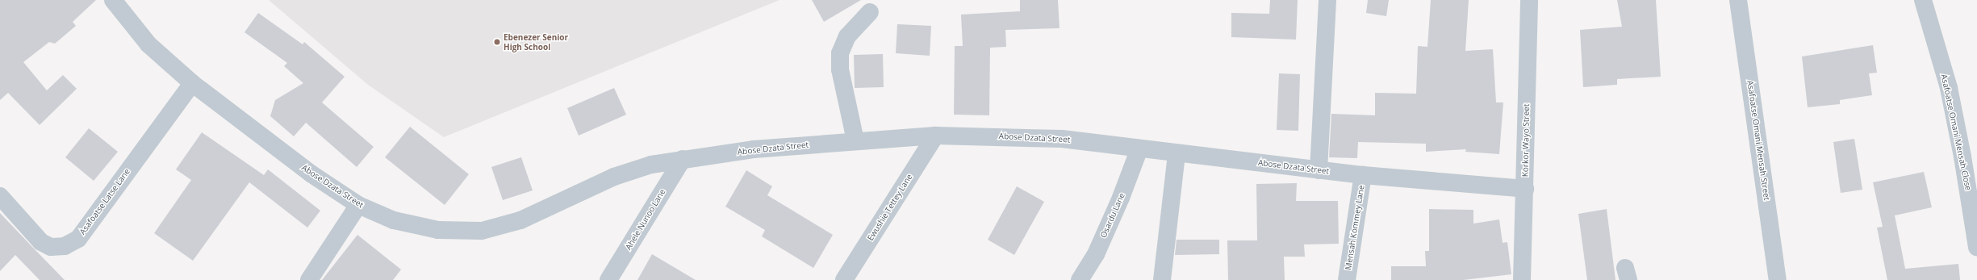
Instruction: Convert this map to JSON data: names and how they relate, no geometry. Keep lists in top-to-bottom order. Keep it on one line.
{"streets":{"street":["Asafoatse Omani Mensah Close","Abose Dzata Street","Korkor Wayo Street","Asafoatse Omani Mensah Street","Asafoatse Latse Lane","Ewushie Tettey Lane","Osardu Lane","Ahele Nunoo Lane","Mensah Kommey Lane"]},"crossings":[["Abose Dzata Street","Korkor Wayo Street"],["Abose Dzata Street","Asafoatse Latse Lane"],["Abose Dzata Street","Ewushie Tettey Lane"],["Abose Dzata Street","Osardu Lane"],["Abose Dzata Street","Ahele Nunoo Lane"],["Abose Dzata Street","Mensah Kommey Lane"]],"places":["Ebenezer Senior High School"]}
